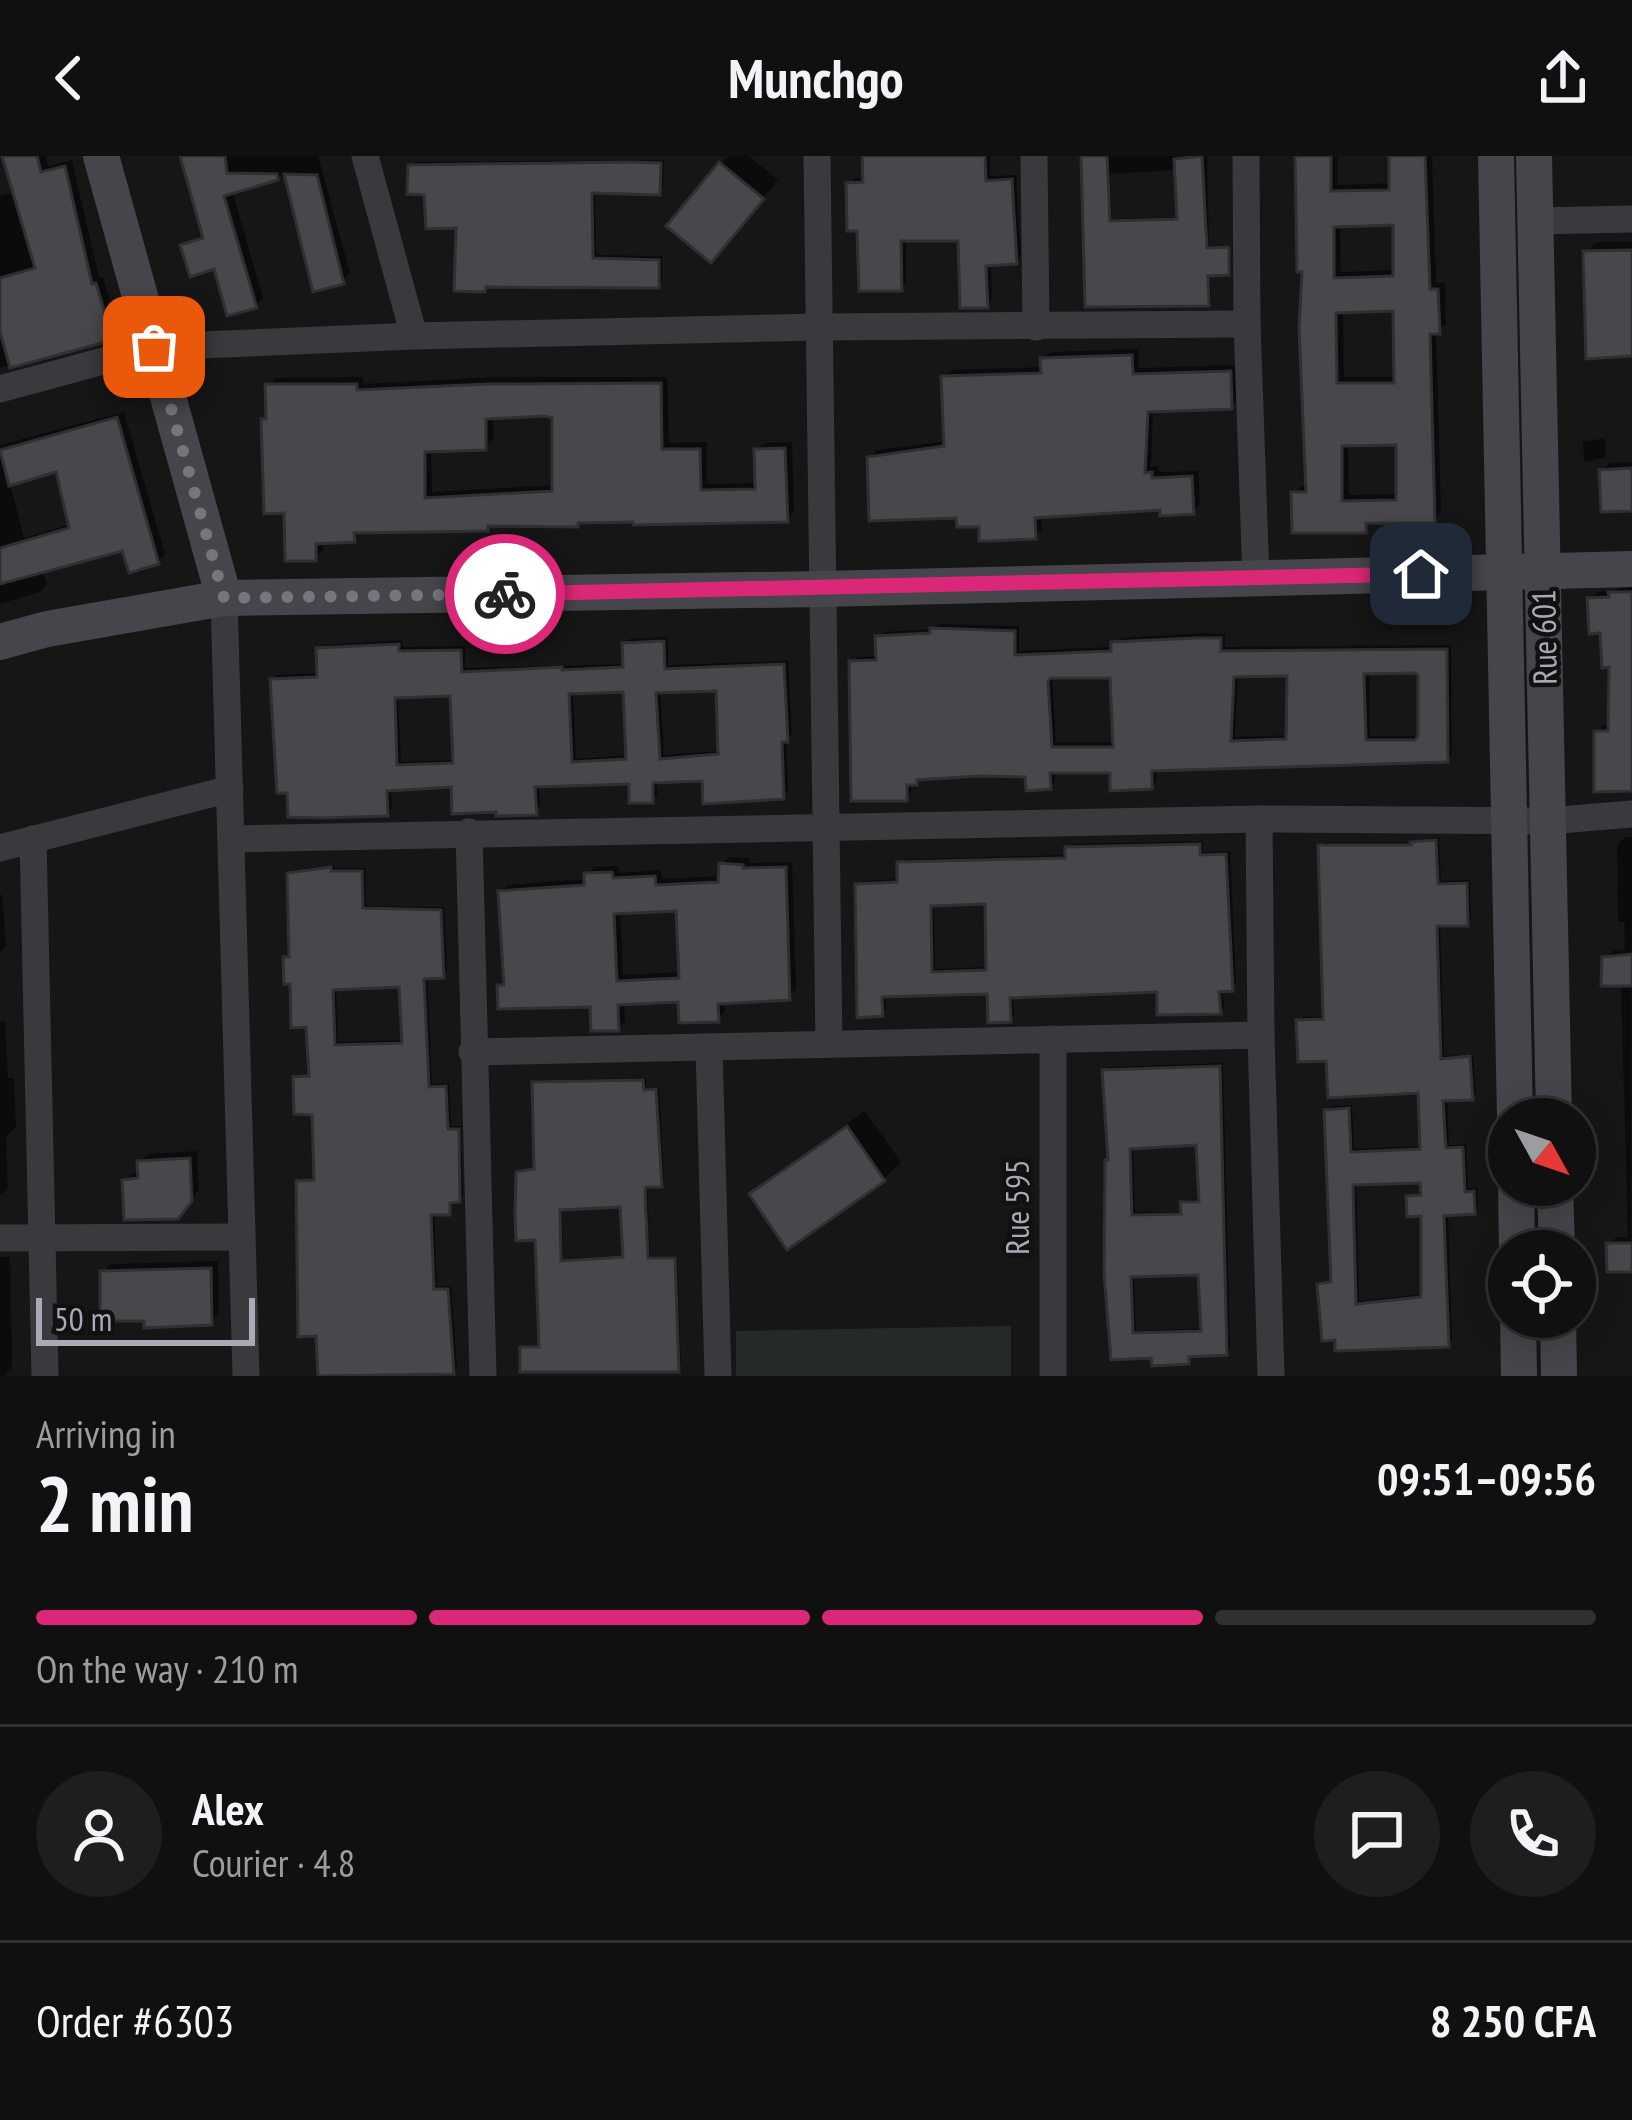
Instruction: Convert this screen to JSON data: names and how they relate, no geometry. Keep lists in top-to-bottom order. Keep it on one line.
{"streets":{"street":["Rue 601","Rue 595"]},"scale_bar":"50 m","north":"bottom right","page":{"header":"Munchgo","scale":"50 m","heading":["2 min","Arriving in","09:51–09:56"],"panel":["Alex","Courier · 4.8","Order #6303","8 250 CFA"],"bar":"On the way · 210 m"}}
